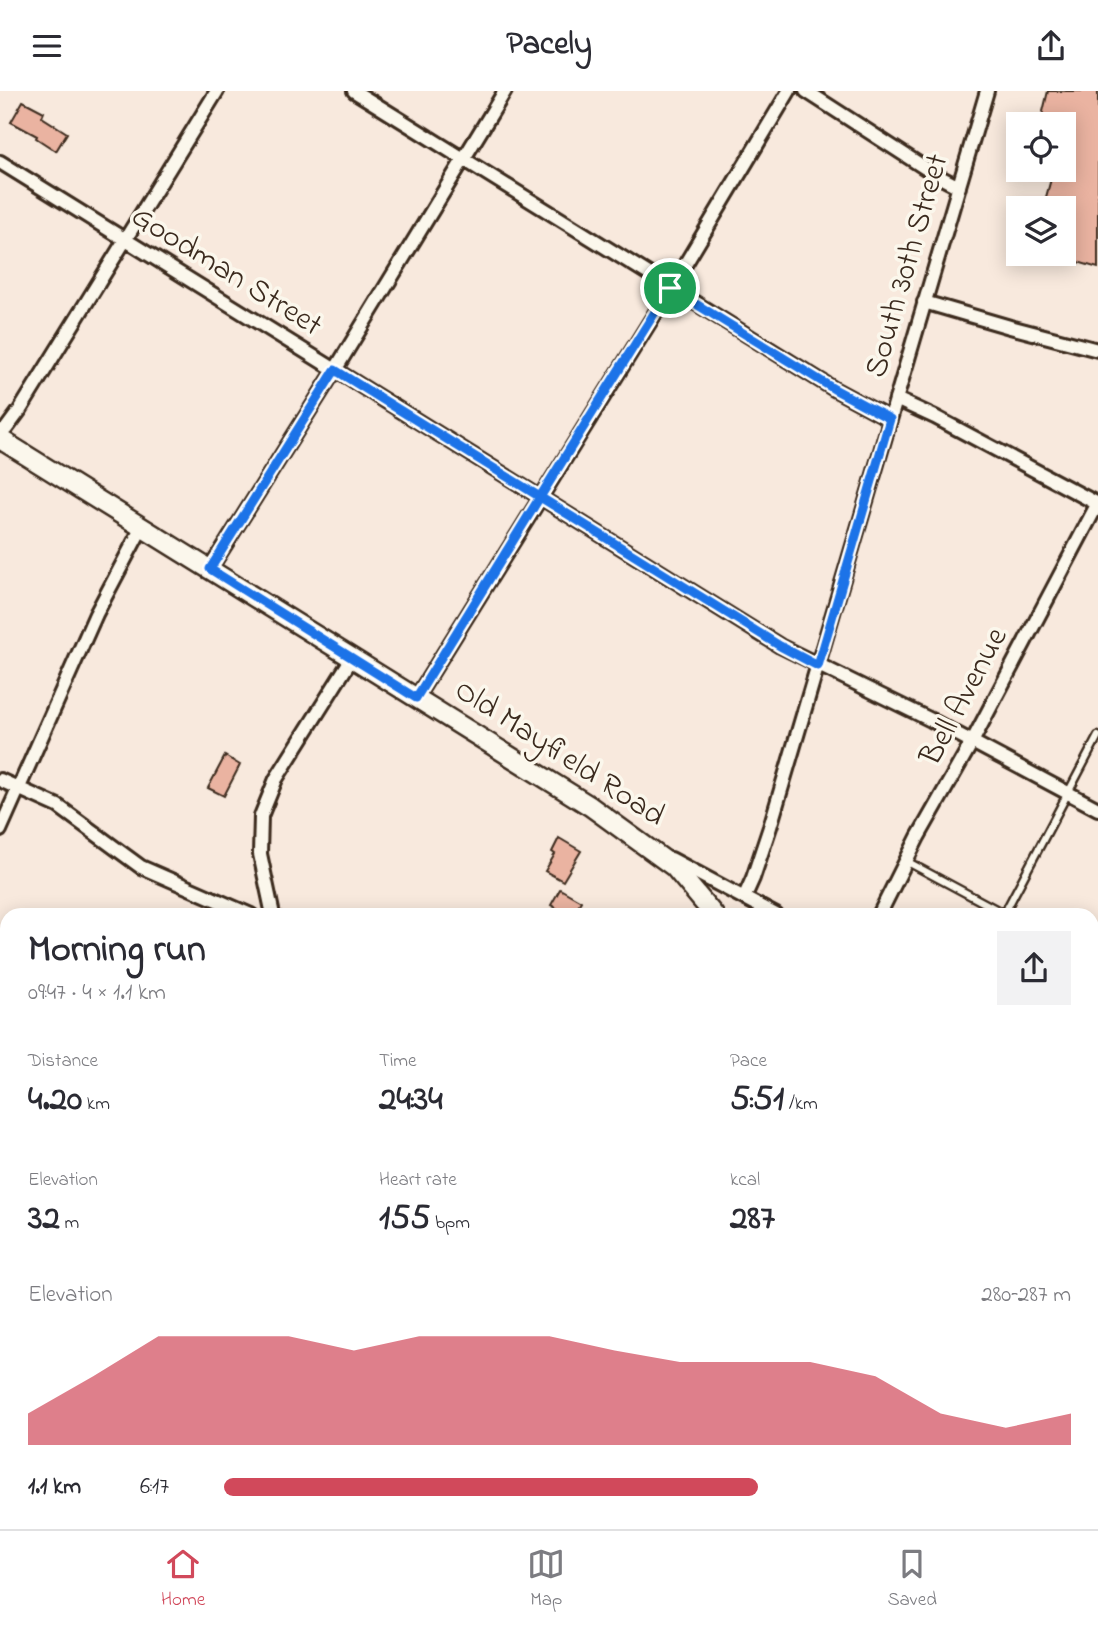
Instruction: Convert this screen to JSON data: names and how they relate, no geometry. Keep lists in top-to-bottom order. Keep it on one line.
{"streets":{"main road":["Old Mayfield Road"],"street":["South 30th Street","Goodman Street","Bell Avenue"]},"crossings":[["South 30th Street","Goodman Street"],["Goodman Street","Bell Avenue"]],"page":{"header":"Pacely","heading":["Morning run","09:47 · 4 × 1.1 km"],"stats":[["Distance","4.20 km"],["Time","24:34"],["Pace","5:51 /km"],["Elevation","32 m"],["Heart rate","155 bpm"],["kcal","287"]],"chart":["Elevation","280–287 m"],"list":[{"name":"1.1 km","note":"6:17"}],"tabs":["Home","Map","Saved"]}}
